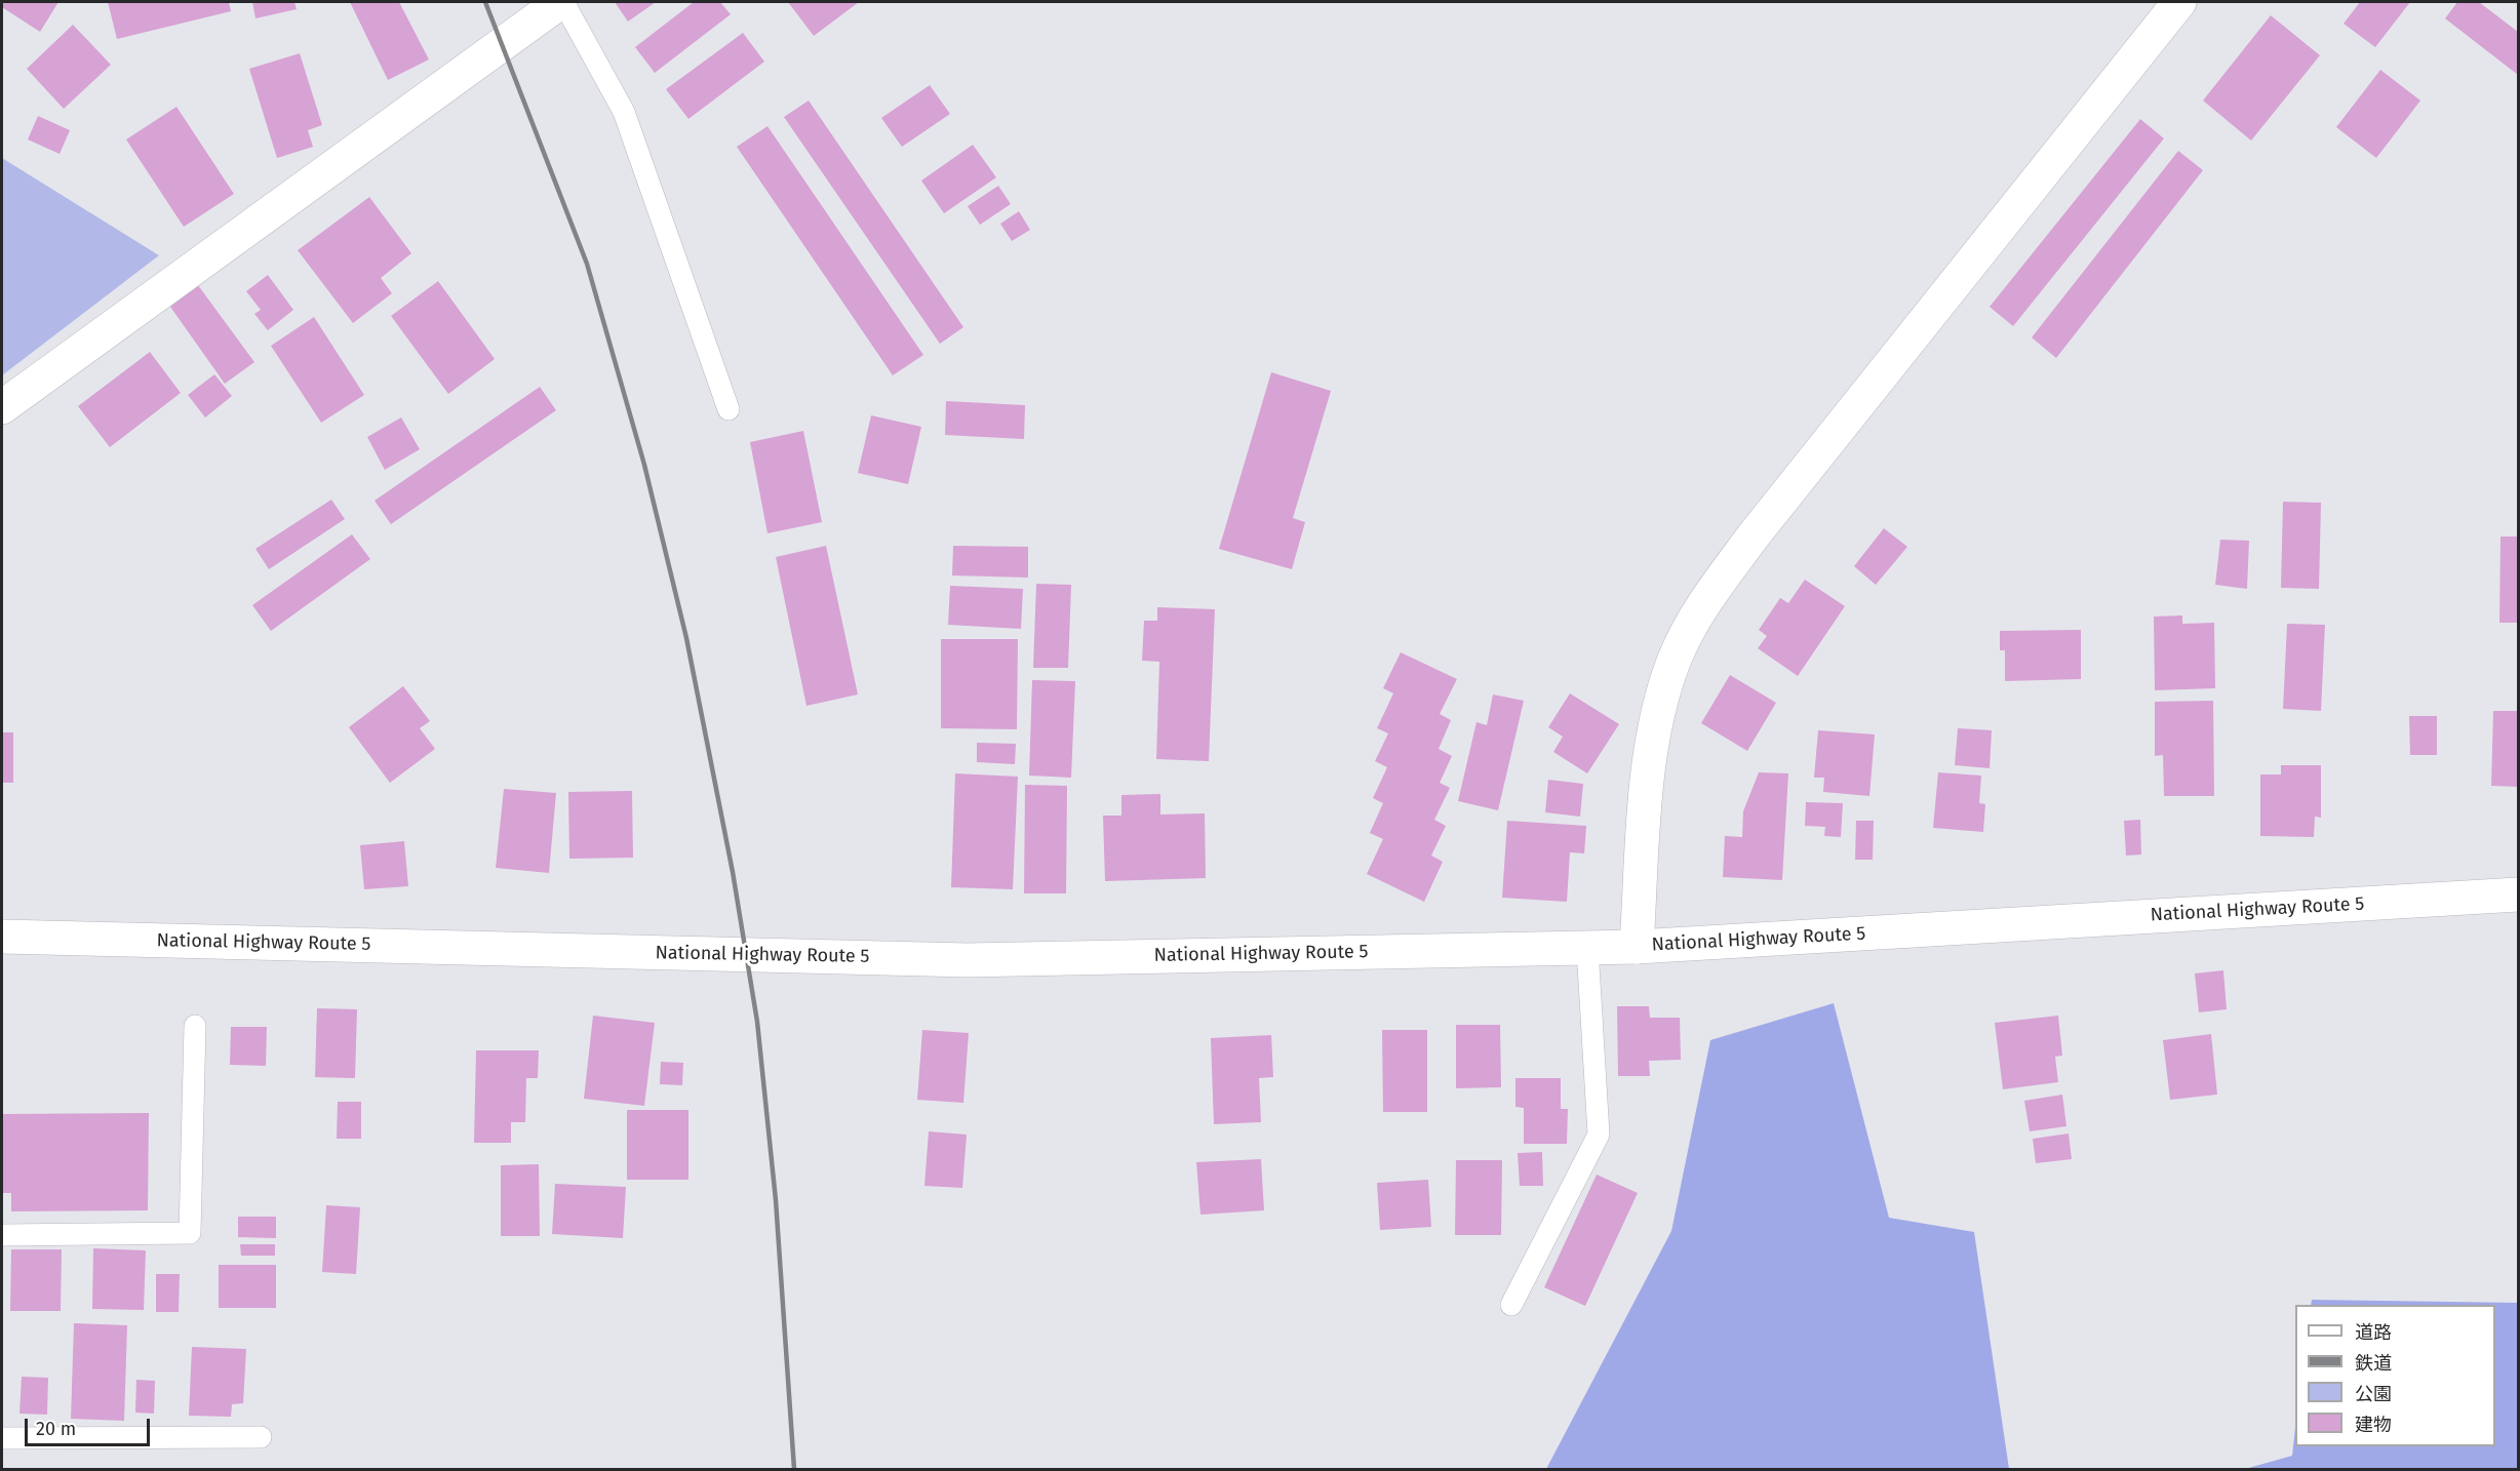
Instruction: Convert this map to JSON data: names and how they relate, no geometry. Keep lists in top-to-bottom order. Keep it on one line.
{"streets":{"main road":["National Highway Route 5"]},"legend":["道路","鉄道","公園","建物"],"scale_bar":"20 m"}
